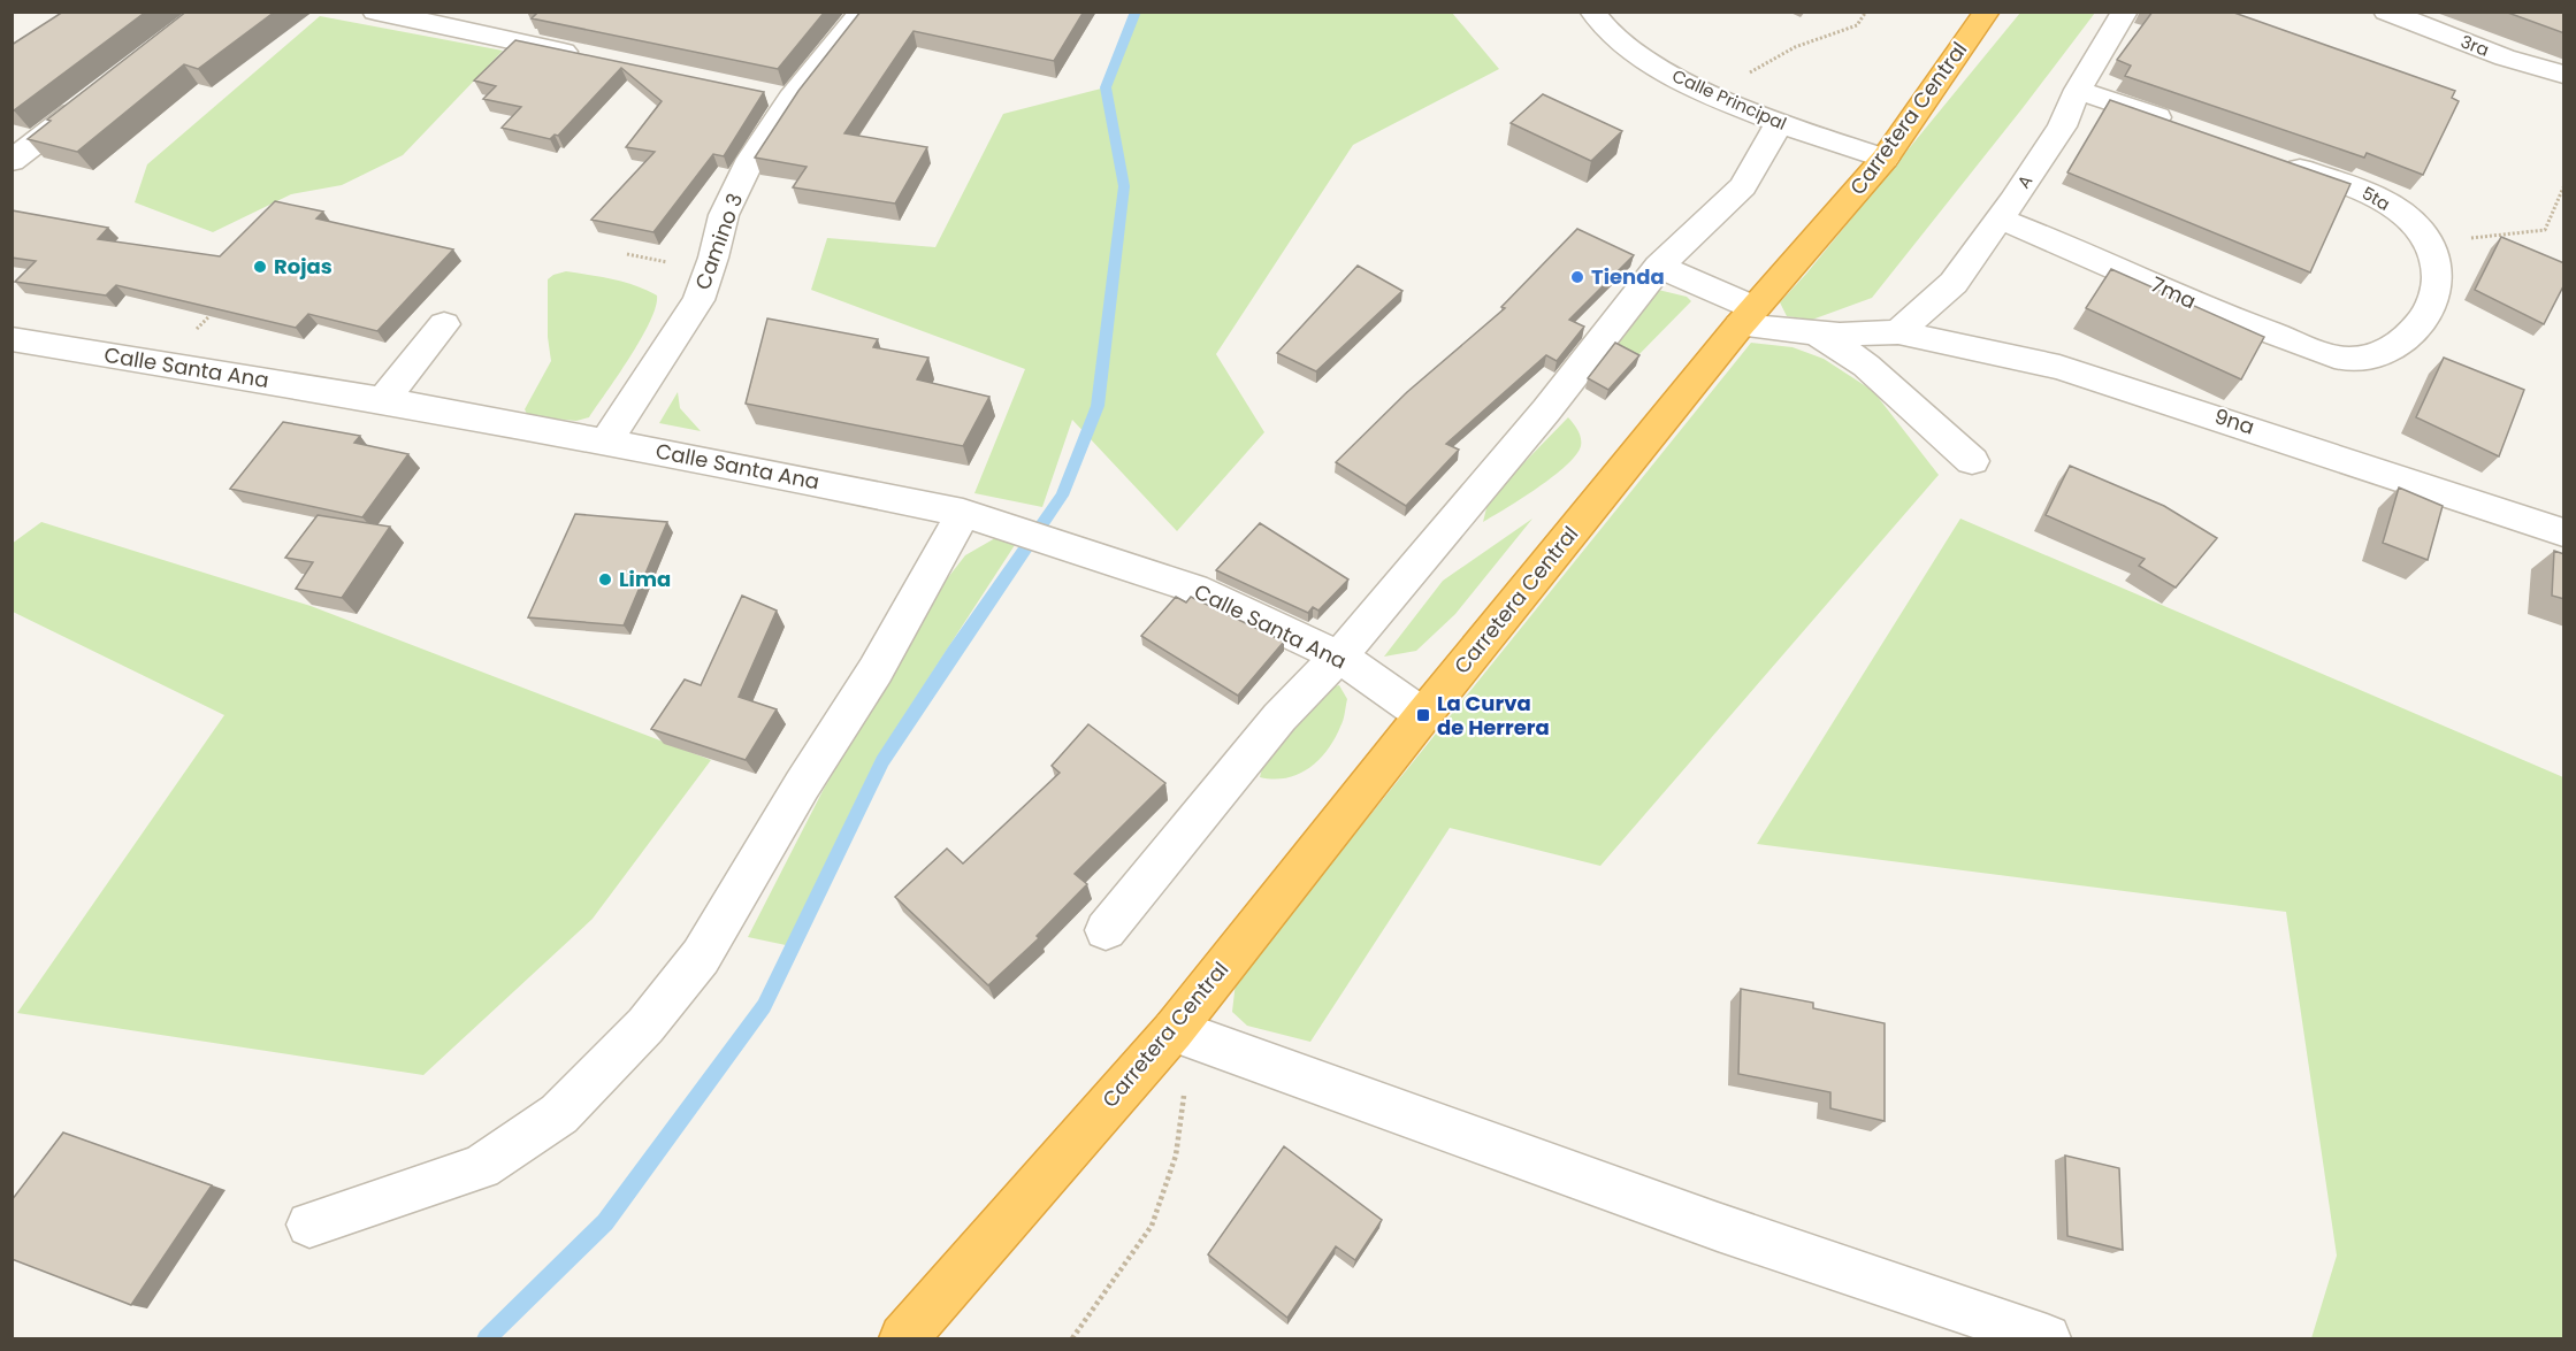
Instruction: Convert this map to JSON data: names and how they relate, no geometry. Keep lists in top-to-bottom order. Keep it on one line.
{"streets":{"highway":["Carretera Central"],"street":["3ra","Calle Principal","A","5ta","Camino 3","7ma","Calle Santa Ana","9na"]},"crossings":[["Calle Principal","Carretera Central"],["Carretera Central","Calle Santa Ana"],["Carretera Central","9na"],["A","7ma"],["A","9na"],["5ta","7ma"],["Camino 3","Calle Santa Ana"]],"places":{"other":["Rojas","Tienda","Lima"],"transit":["La Curva de Herrera"]}}
